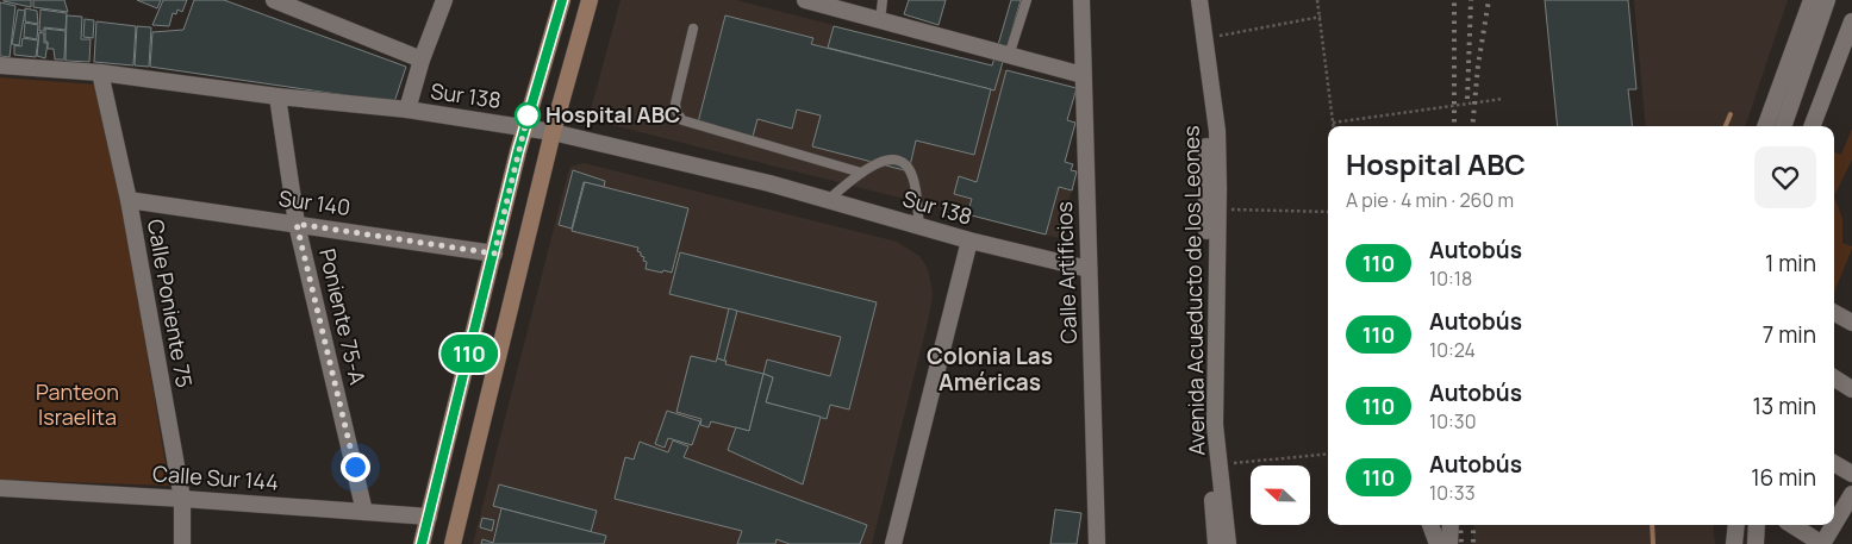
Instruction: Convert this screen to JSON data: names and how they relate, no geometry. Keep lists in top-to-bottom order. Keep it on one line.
{"streets":{"street":["Sur 138","Sur 140","Calle Artificios","Avenida Acueducto de los Leones","Calle Poniente 75","Poniente 75-A","Calle Sur 144"]},"crossings":[["Sur 138","Calle Artificios"],["Sur 138","Calle Poniente 75"],["Sur 138","Poniente 75-A"],["Sur 140","Calle Poniente 75"],["Sur 140","Poniente 75-A"],["Calle Poniente 75","Calle Sur 144"],["Poniente 75-A","Calle Sur 144"]],"districts":["Colonia Las Américas"],"parks":["Panteon Israelita"],"places":["Hospital ABC"],"lines":["bus line 110"],"north":"left","page":{"on_map":"110","heading":["Hospital ABC","A pie · 4 min · 260 m"],"list":[{"mark":"110","name":"Autobús","note":"10:18","value":"1 min"},{"mark":"110","name":"Autobús","note":"10:24","value":"7 min"},{"mark":"110","name":"Autobús","note":"10:30","value":"13 min"},{"mark":"110","name":"Autobús","note":"10:33","value":"16 min"}]}}
